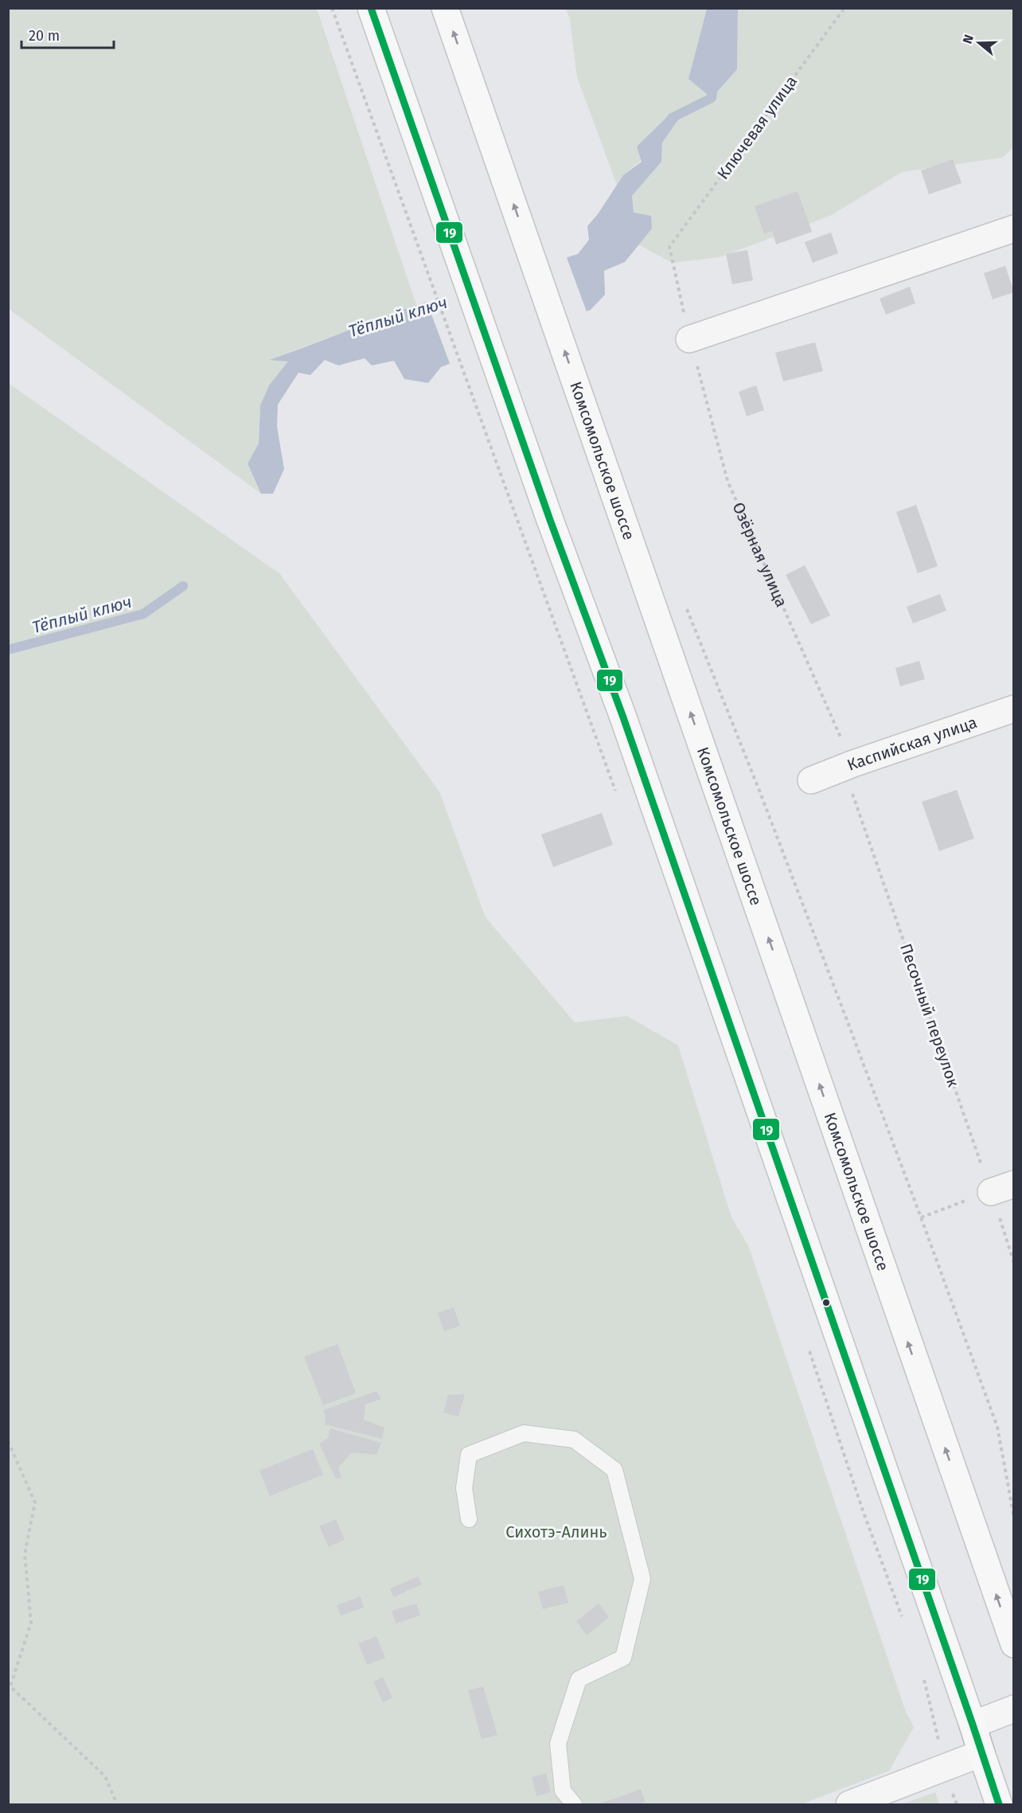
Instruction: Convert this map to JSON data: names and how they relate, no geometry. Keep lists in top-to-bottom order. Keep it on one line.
{"streets":{"main road":["Комсомольское шоссе"],"street":["Каспийская улица"],"path":["Ключевая улица","Озёрная улица","Песочный переулок"]},"crossings":[["Ключевая улица","Озёрная улица"],["Озёрная улица","Каспийская улица"],["Озёрная улица","Песочный переулок"],["Каспийская улица","Песочный переулок"]],"water":["Тёплый ключ"],"parks":["Сихотэ-Алинь"],"lines":["transit line 19"],"scale_bar":"20 m","north":"left"}
